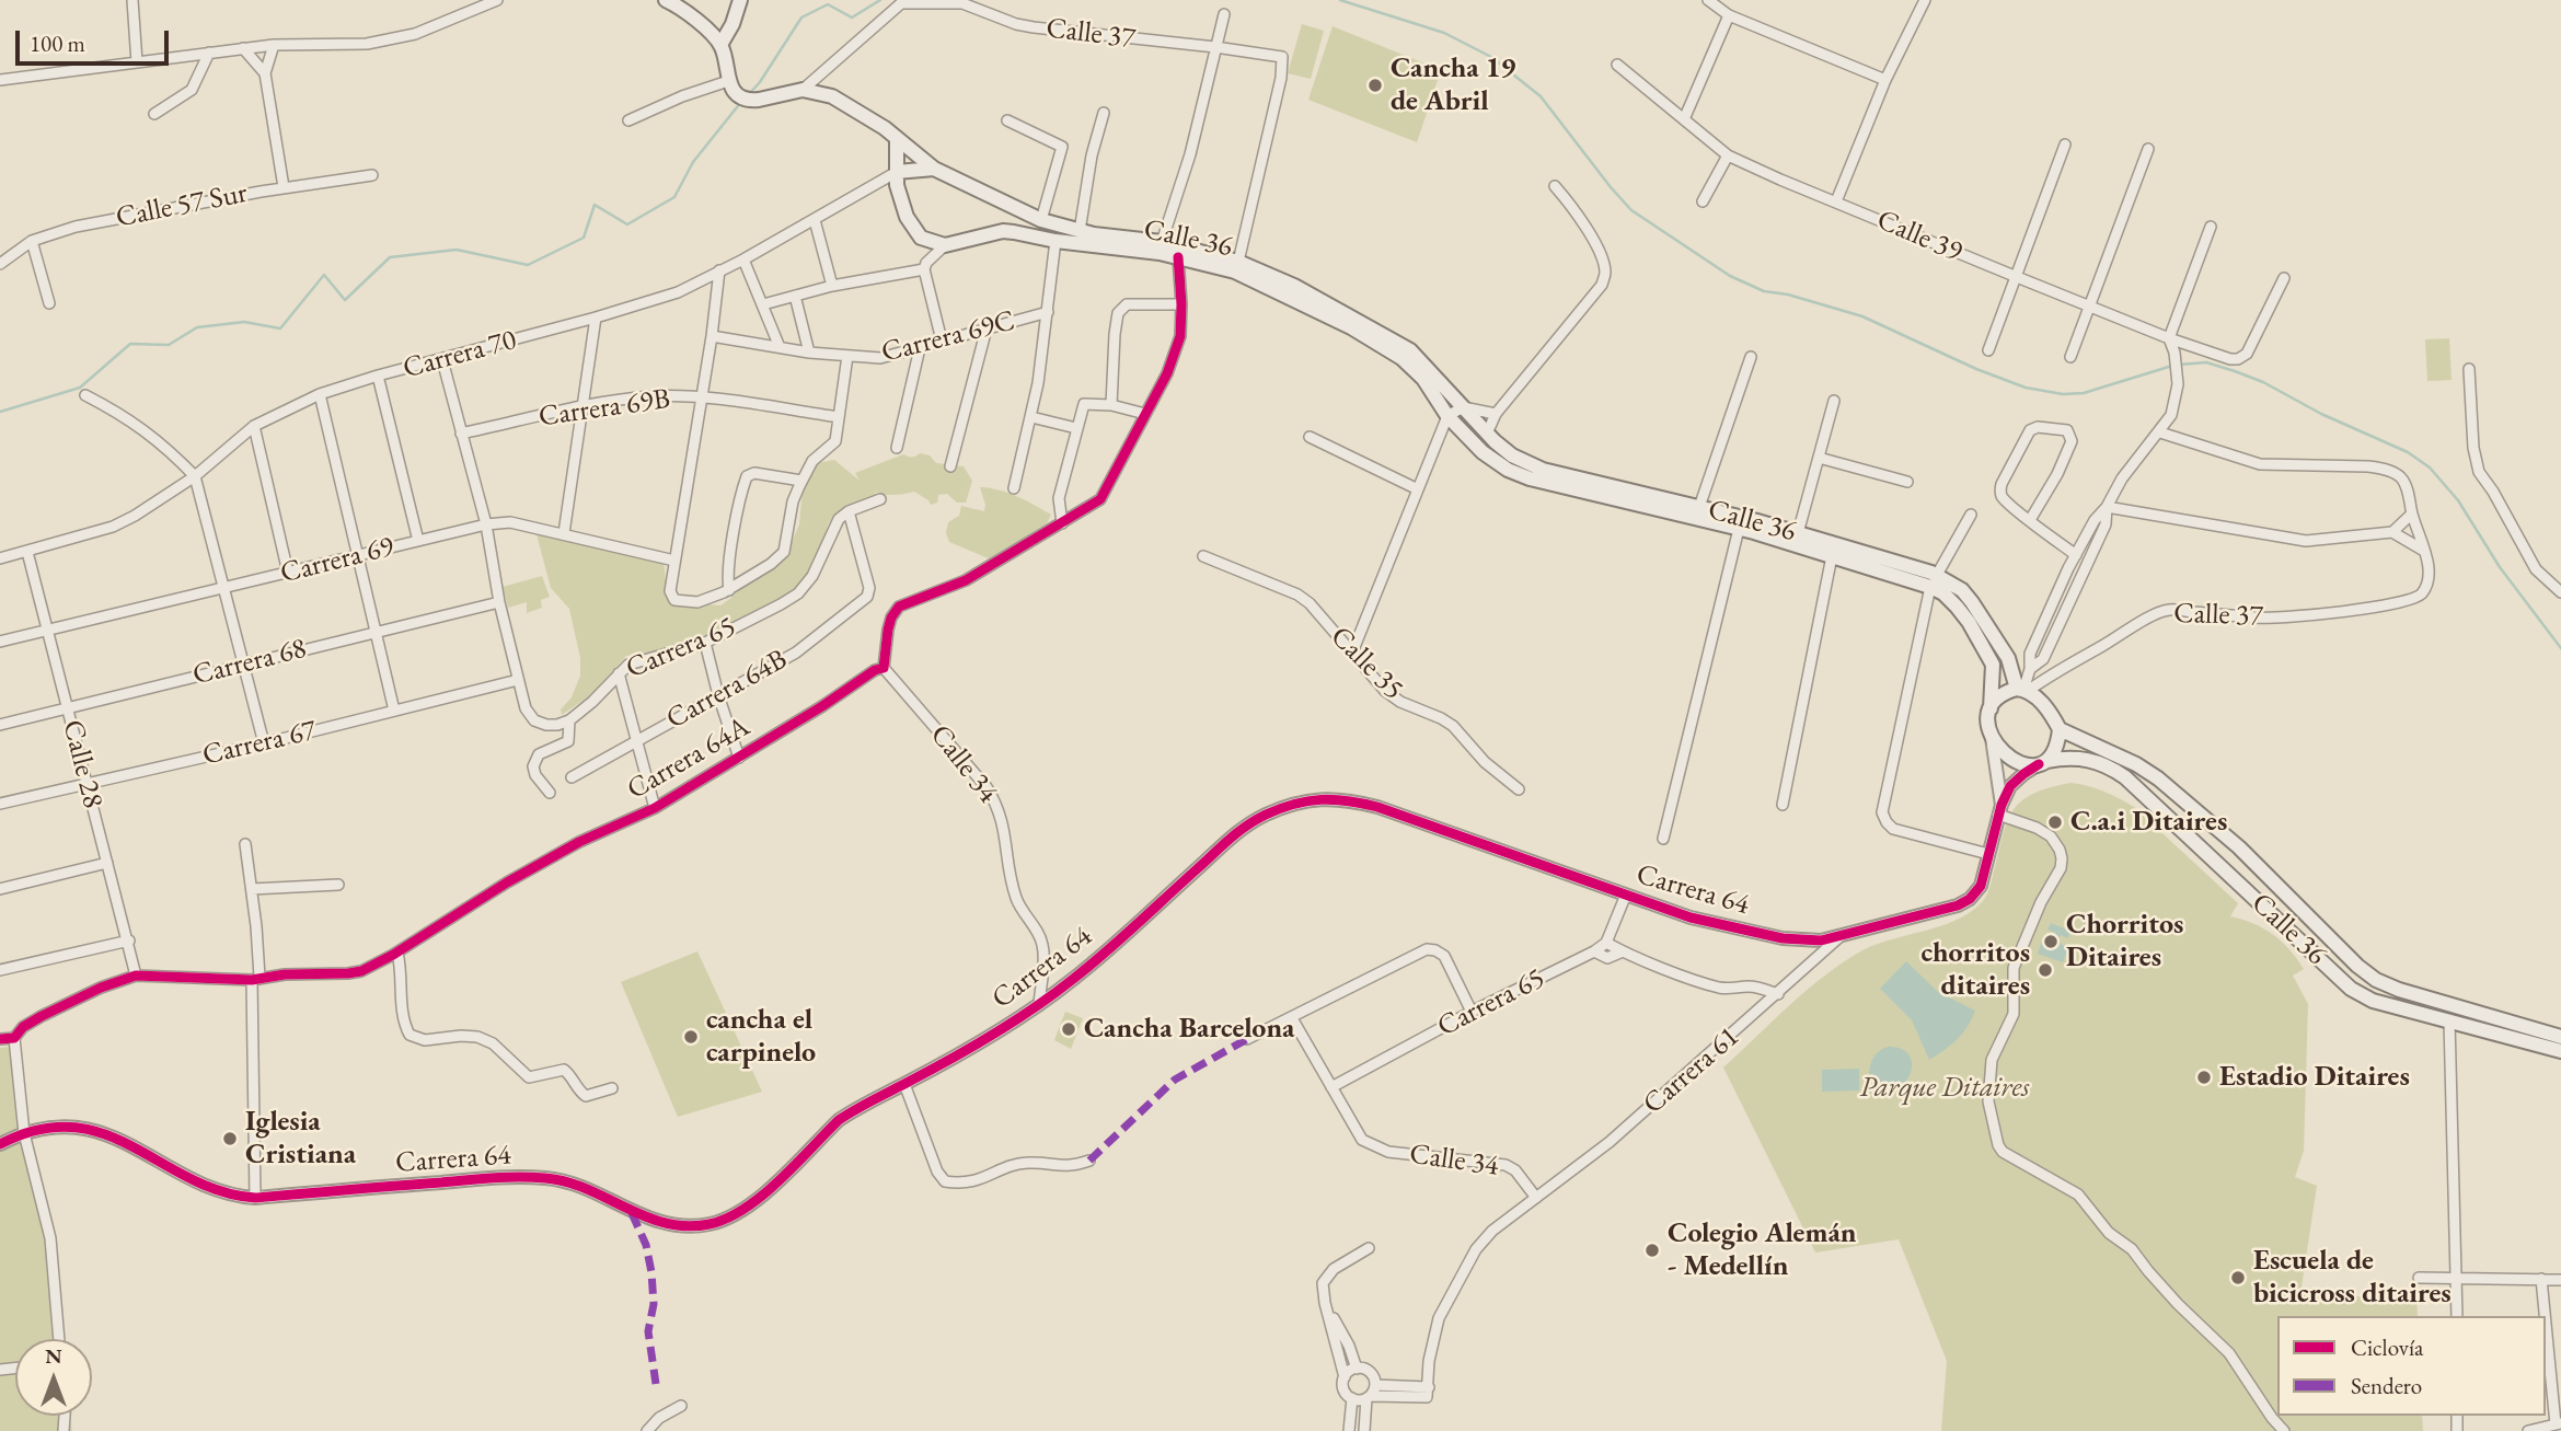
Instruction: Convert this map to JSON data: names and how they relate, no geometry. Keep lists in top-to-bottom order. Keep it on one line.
{"streets":{"main road":["Calle 36"],"street":["Calle 37","Calle 57 Sur","Calle 39","Carrera 69C","Carrera 70","Carrera 69B","Carrera 69","Carrera 65","Carrera 68","Calle 35","Carrera 64B","Carrera 67","Carrera 64A","Calle 28","Calle 34","Carrera 64","Carrera 61"]},"crossings":[["Calle 37","Calle 36"],["Calle 37","Carrera 64"],["Calle 36","Carrera 64"],["Carrera 70","Calle 28"],["Carrera 69","Calle 28"],["Carrera 65","Carrera 64B"],["Carrera 65","Calle 34"],["Carrera 68","Calle 28"],["Carrera 67","Calle 28"],["Carrera 64A","Calle 28"],["Carrera 64A","Calle 34"],["Calle 34","Carrera 64"],["Calle 34","Carrera 61"],["Carrera 64","Carrera 61"]],"parks":["Parque Ditaires"],"places":["Cancha 19 de Abril","C.a.i Ditaires","Chorritos Ditaires","chorritos ditaires","Cancha Barcelona","cancha el carpinelo","Estadio Ditaires","Iglesia Cristiana","Colegio Alemán - Medellín","Escuela de bicicross ditaires"],"legend":["Ciclovía","Sendero"],"scale_bar":"100 m","north":"top"}
